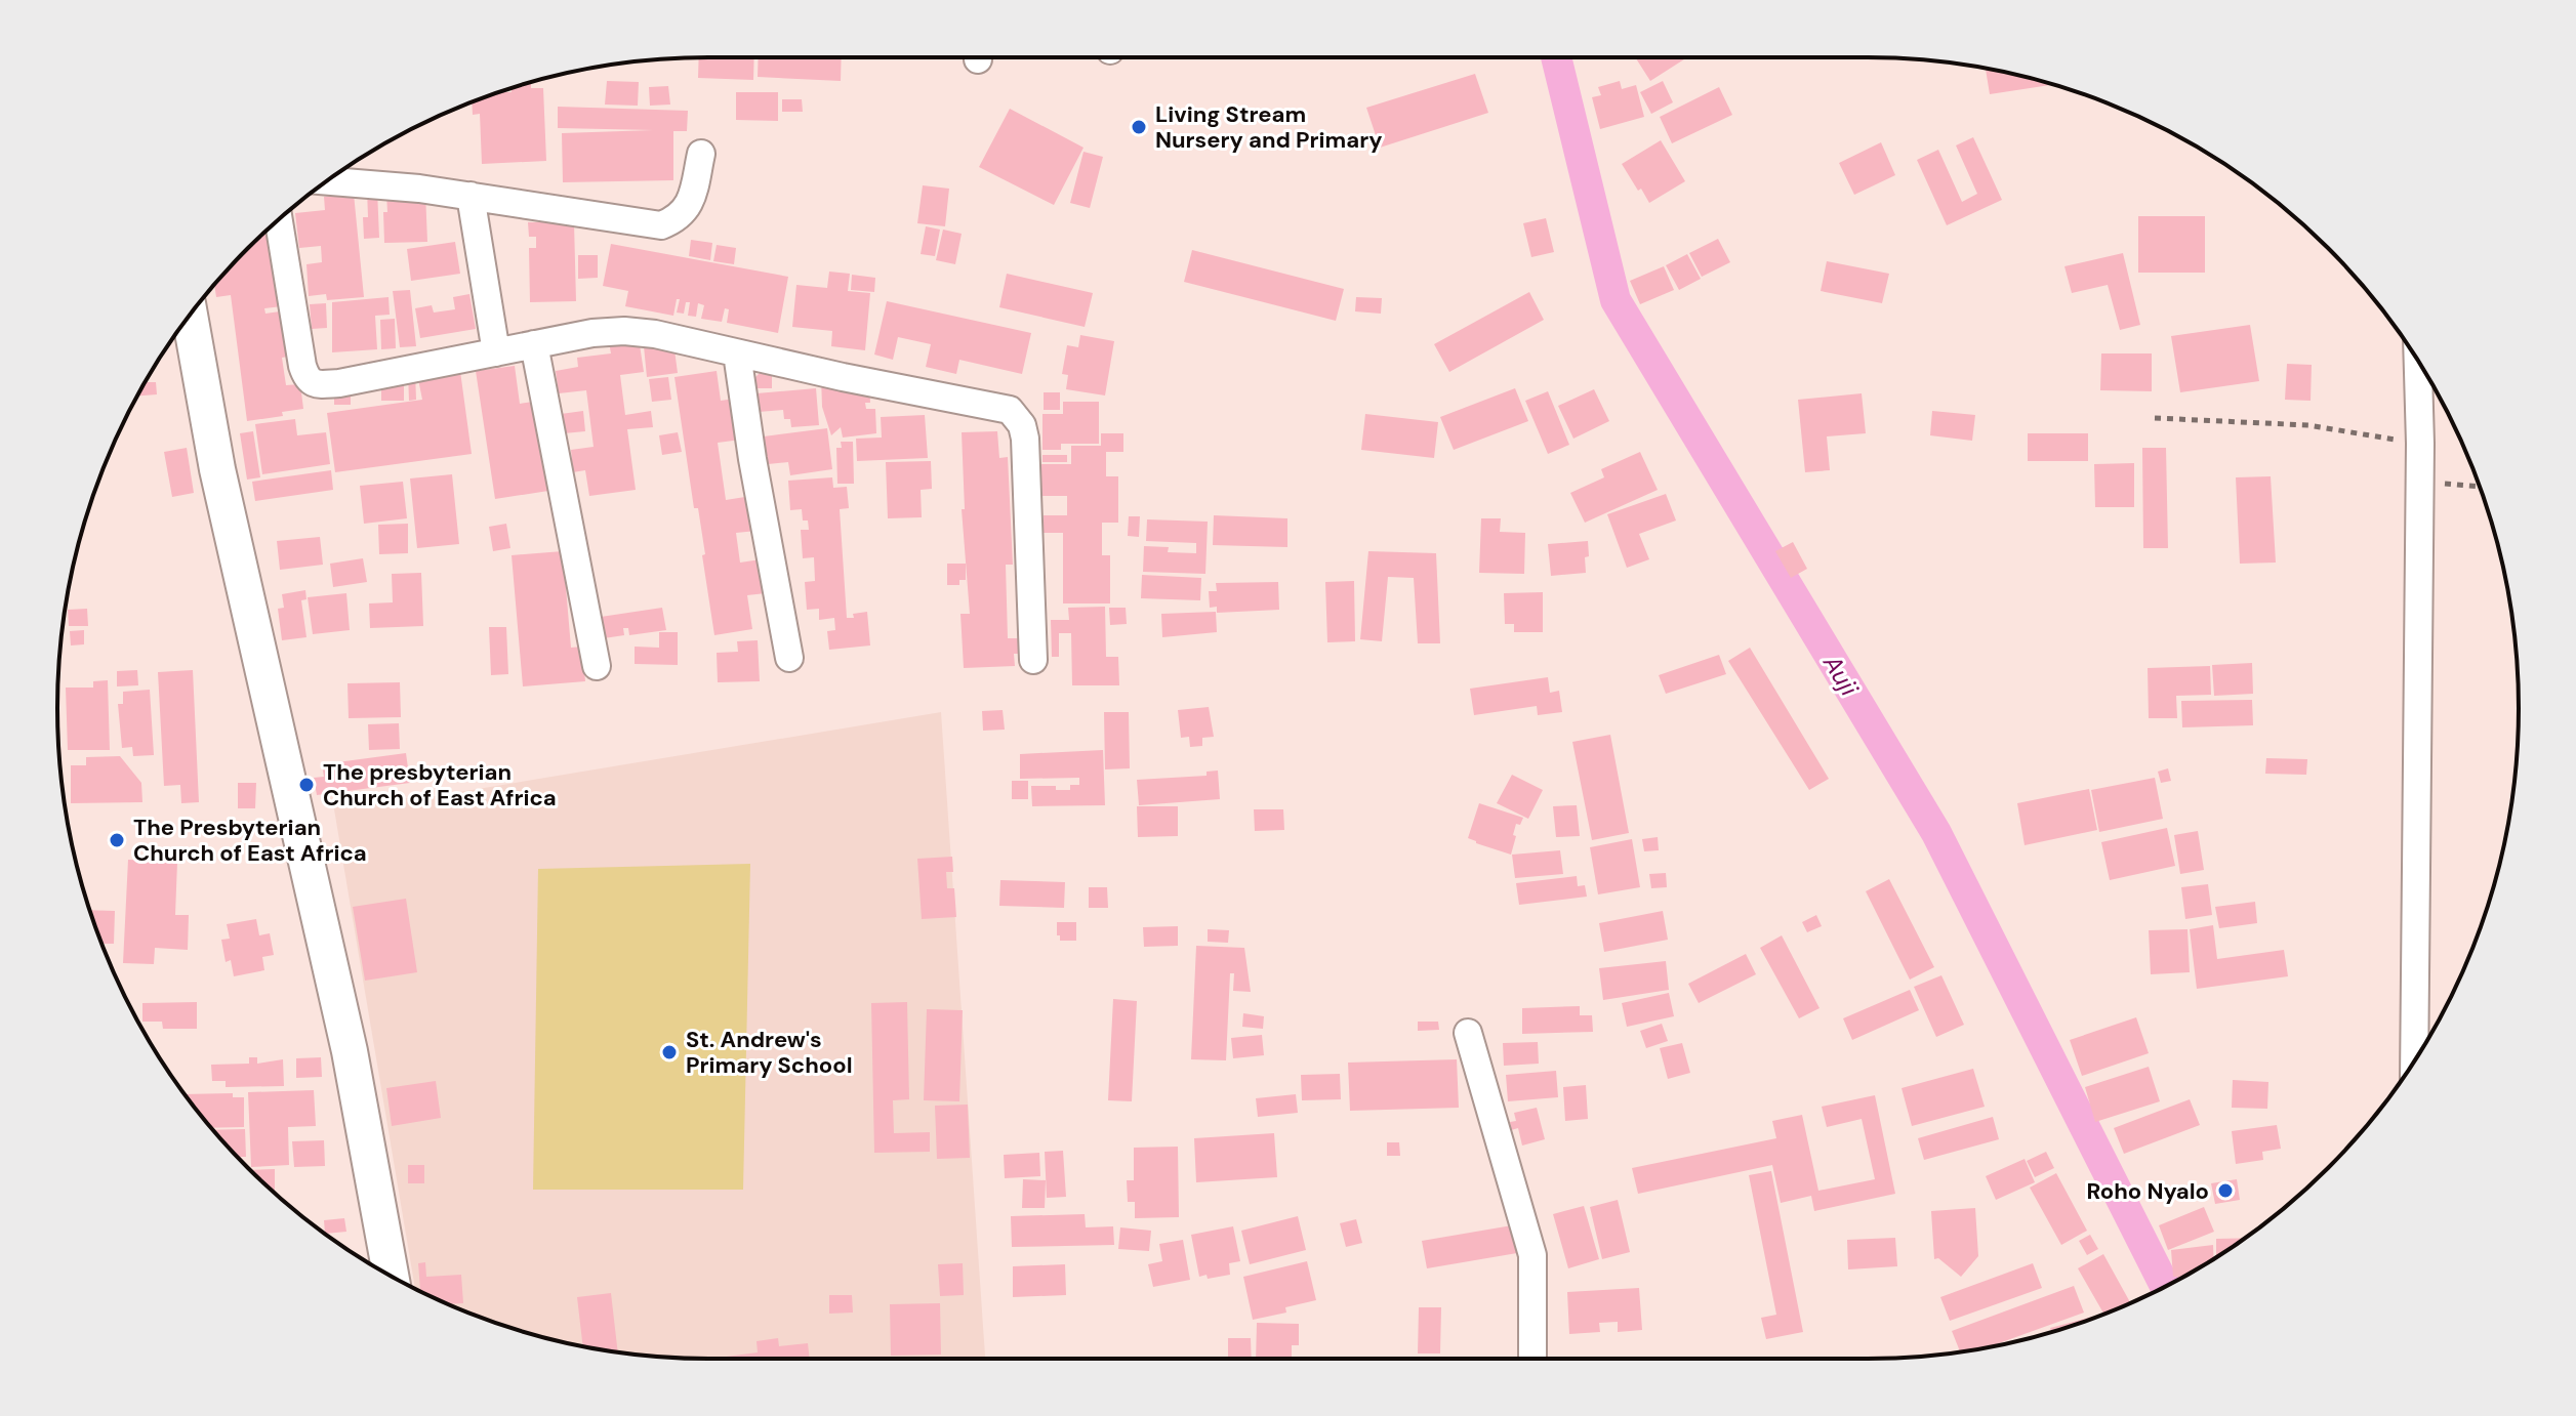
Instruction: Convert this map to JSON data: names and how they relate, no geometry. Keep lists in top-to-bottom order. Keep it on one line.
{"water":["Auji"],"places":["Living Stream Nursery and Primary","The presbyterian Church of East Africa","The Presbyterian Church of East Africa","St. Andrew's Primary School","Roho Nyalo"]}
